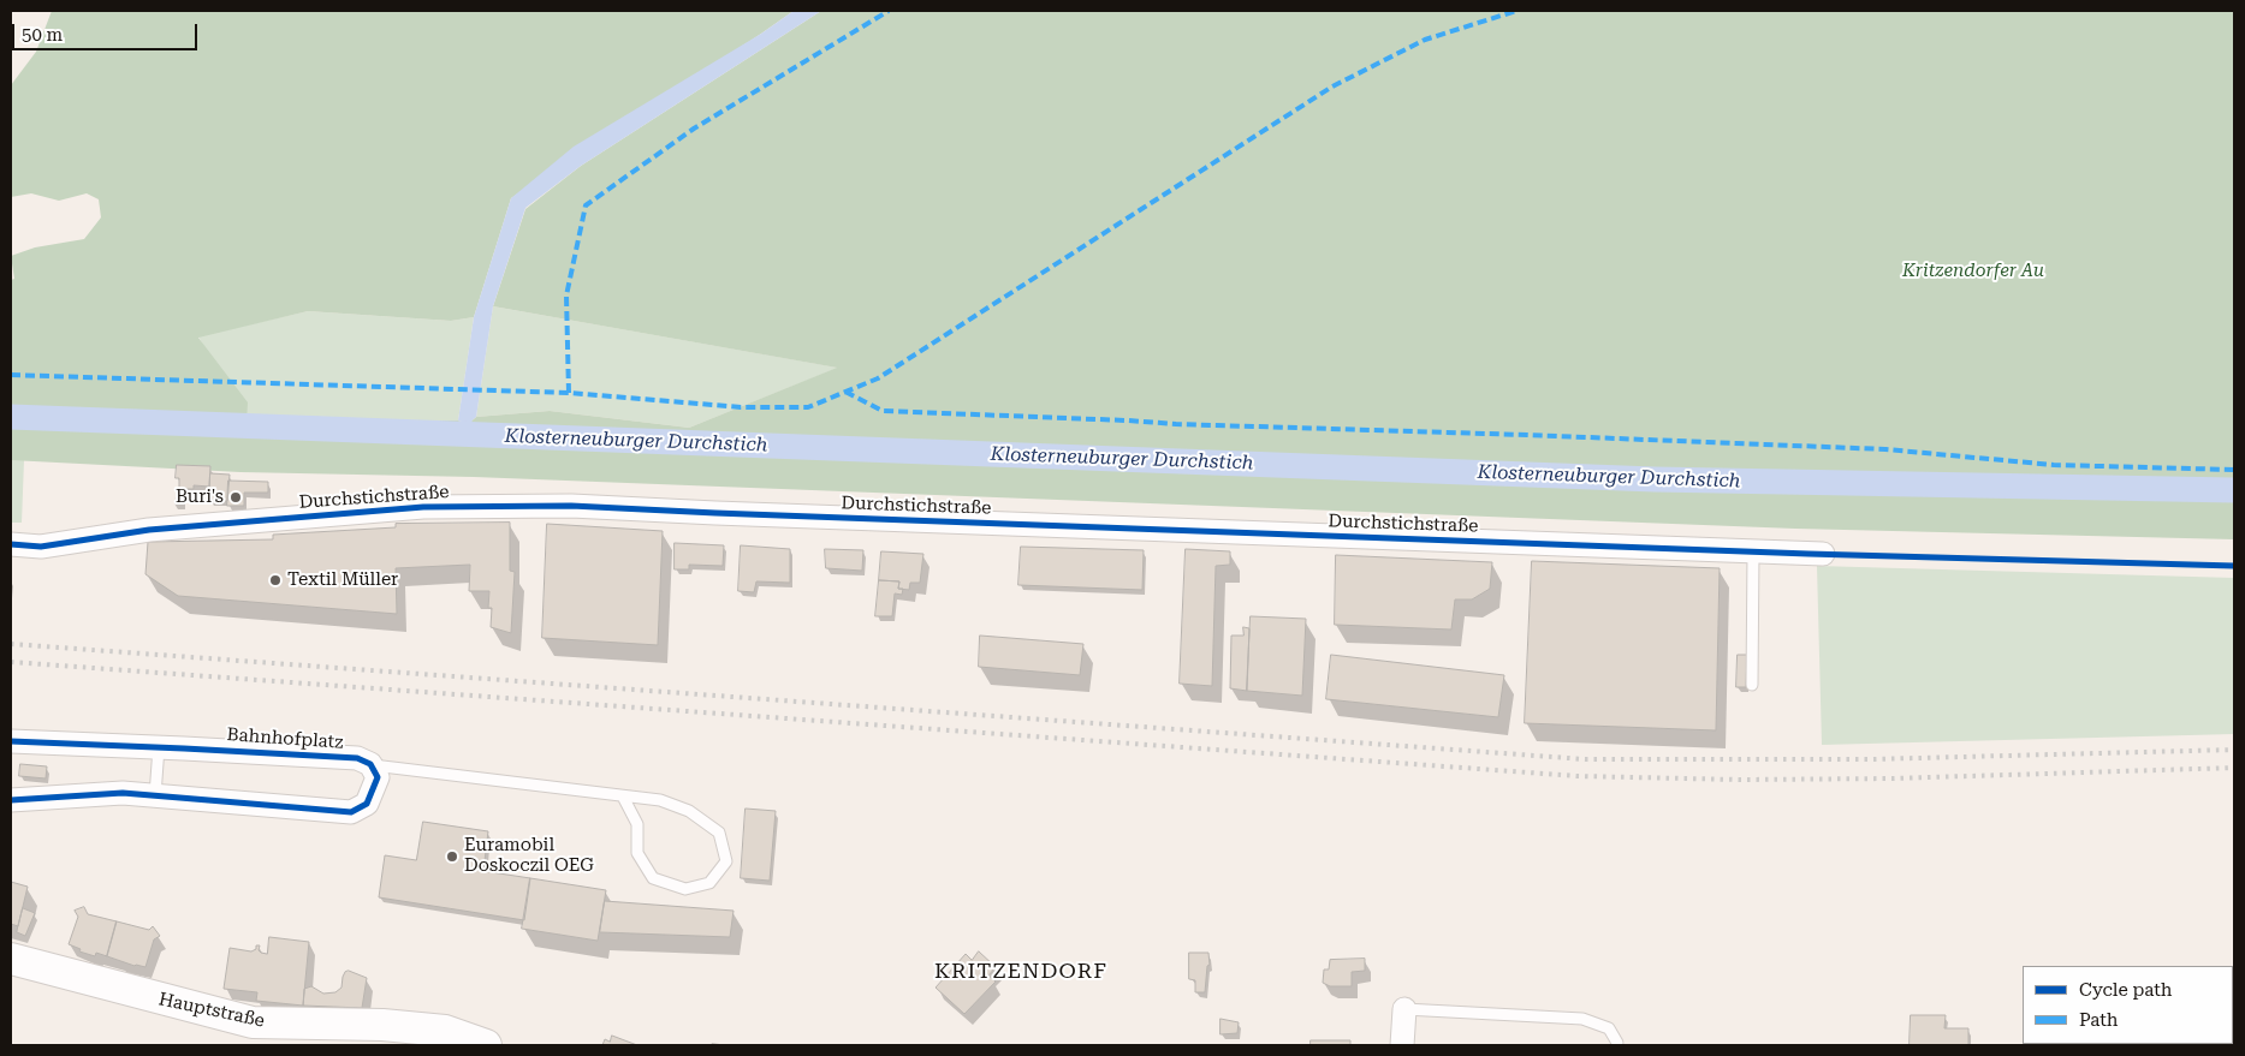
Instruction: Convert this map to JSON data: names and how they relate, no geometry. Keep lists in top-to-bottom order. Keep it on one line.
{"streets":{"main road":["Hauptstraße"],"street":["Durchstichstraße","Bahnhofplatz"]},"districts":["KRITZENDORF"],"water":["Klosterneuburger Durchstich"],"parks":["Kritzendorfer Au"],"places":["Buri's","Textil Müller","Euramobil Doskoczil OEG"],"legend":["Cycle path","Path"],"scale_bar":"50 m"}
